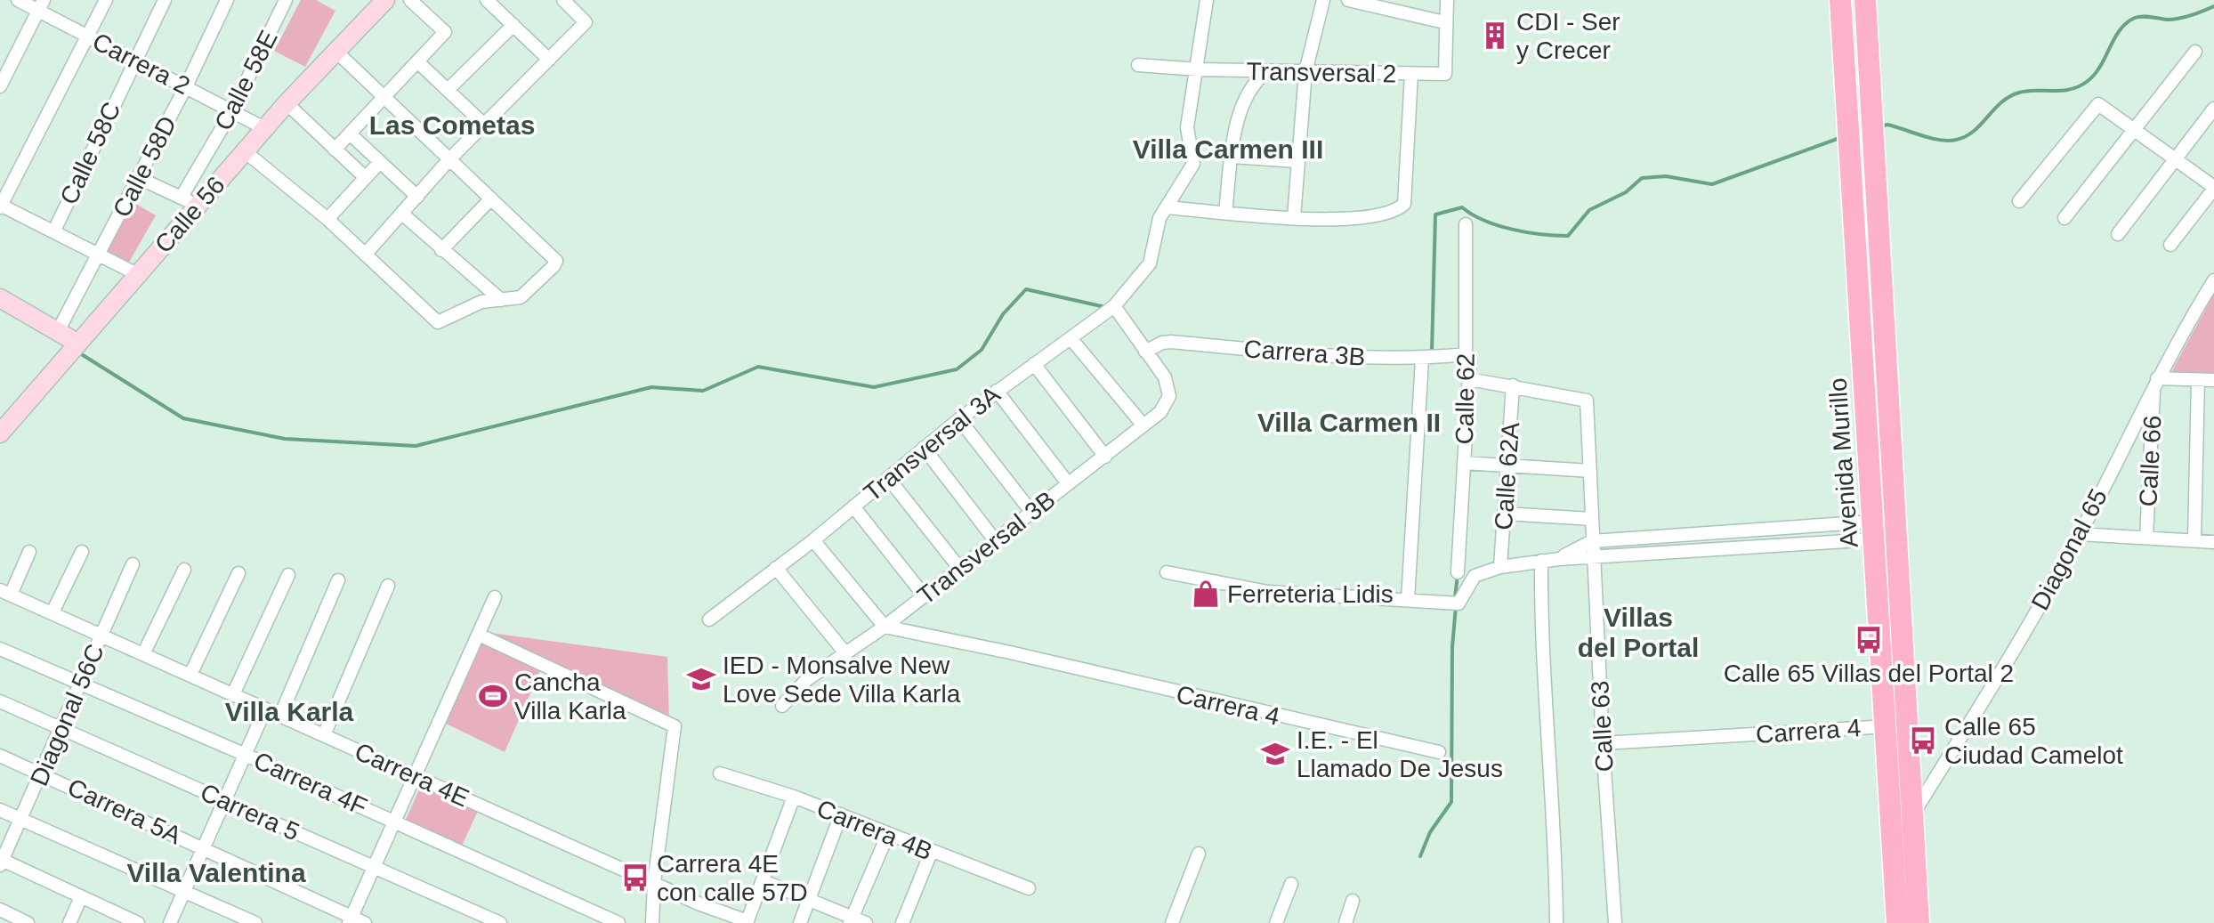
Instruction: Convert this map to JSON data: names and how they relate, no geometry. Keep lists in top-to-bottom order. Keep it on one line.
{"streets":{"main road":["Calle 56","Avenida Murillo"],"street":["Carrera 2","Transversal 2","Calle 58E","Calle 58C","Calle 58D","Carrera 3B","Calle 62","Transversal 3A","Calle 66","Calle 62A","Transversal 3B","Diagonal 65","Carrera 4","Diagonal 56C","Calle 63","Carrera 4E","Carrera 4F","Carrera 5A","Carrera 5","Carrera 4B"]},"crossings":[["Carrera 2","Calle 58E"],["Carrera 2","Calle 58C"],["Carrera 2","Calle 58D"],["Carrera 2","Calle 56"],["Calle 58E","Calle 56"],["Carrera 3B","Calle 62"],["Carrera 3B","Transversal 3B"],["Calle 66","Diagonal 65"],["Avenida Murillo","Diagonal 65"],["Avenida Murillo","Carrera 4"],["Calle 62A","Calle 63"],["Transversal 3B","Carrera 4"],["Carrera 4","Calle 63"],["Diagonal 56C","Carrera 4E"],["Diagonal 56C","Carrera 4F"],["Diagonal 56C","Carrera 5A"],["Diagonal 56C","Carrera 5"]],"districts":["Las Cometas","Villa Carmen III","Villa Carmen II","Villas del Portal","Villa Karla","Villa Valentina"],"places":{"building":["CDI - Ser y Crecer"],"shop":["Ferreteria Lidis"],"bus stop":["Calle 65 Villas del Portal 2","Calle 65 Ciudad Camelot","Carrera 4E con calle 57D"],"school or university":["IED - Monsalve New Love Sede Villa Karla","I.E. - El Llamado De Jesus"],"sports":["Cancha Villa Karla"]}}
